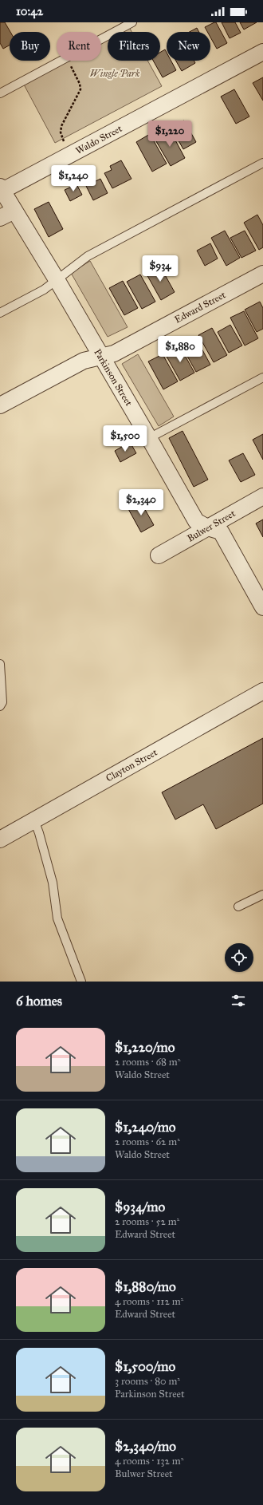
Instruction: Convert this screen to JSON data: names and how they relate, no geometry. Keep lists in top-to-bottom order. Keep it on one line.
{"streets":{"street":["Waldo Street","Edward Street","Parkinson Street","Bulwer Street","Clayton Street"]},"crossings":[["Waldo Street","Parkinson Street"],["Edward Street","Parkinson Street"],["Parkinson Street","Bulwer Street"]],"parks":["Wingle Park"],"page":{"status":"10:42","chip":["Buy","Rent","Filters","New"],"price":["$1,220","$1,240","$934","$1,880","$1,500","$2,340"],"heading":"6 homes","list":[{"name":"$1,220/mo","note":"2 rooms · 68 m² · Waldo Street"},{"name":"$1,240/mo","note":"2 rooms · 62 m² · Waldo Street"},{"name":"$934/mo","note":"2 rooms · 52 m² · Edward Street"},{"name":"$1,880/mo","note":"4 rooms · 112 m² · Edward Street"},{"name":"$1,500/mo","note":"3 rooms · 80 m² · Parkinson Street"},{"name":"$2,340/mo","note":"4 rooms · 132 m² · Bulwer Street"}]}}
